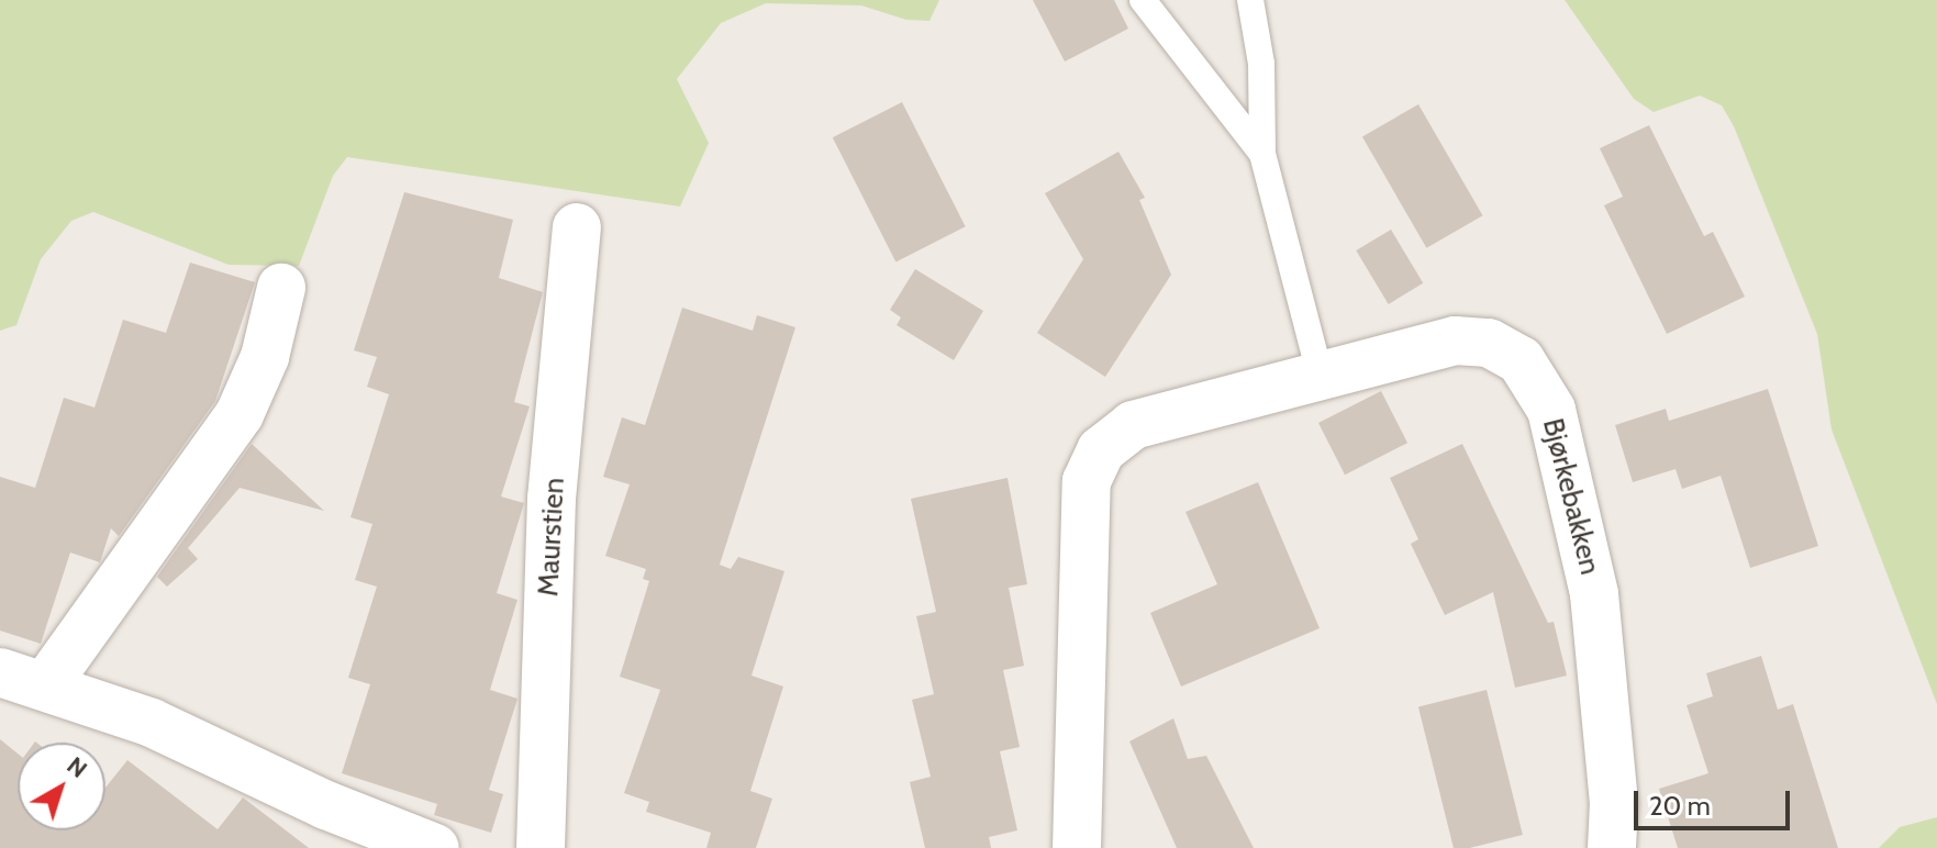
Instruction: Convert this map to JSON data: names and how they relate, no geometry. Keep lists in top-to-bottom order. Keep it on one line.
{"streets":{"street":["Bjørkebakken","Maurstien"]},"scale_bar":"20 m","north":"top right"}
